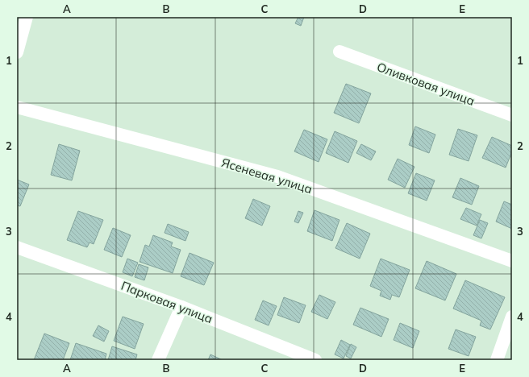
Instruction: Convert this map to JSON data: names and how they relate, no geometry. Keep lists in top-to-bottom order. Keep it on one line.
{"streets":{"street":["Оливковая улица","Ясеневая улица","Парковая улица"]},"grid":{"columns":["A","B","C","D","E"],"rows":["1","2","3","4"]}}
